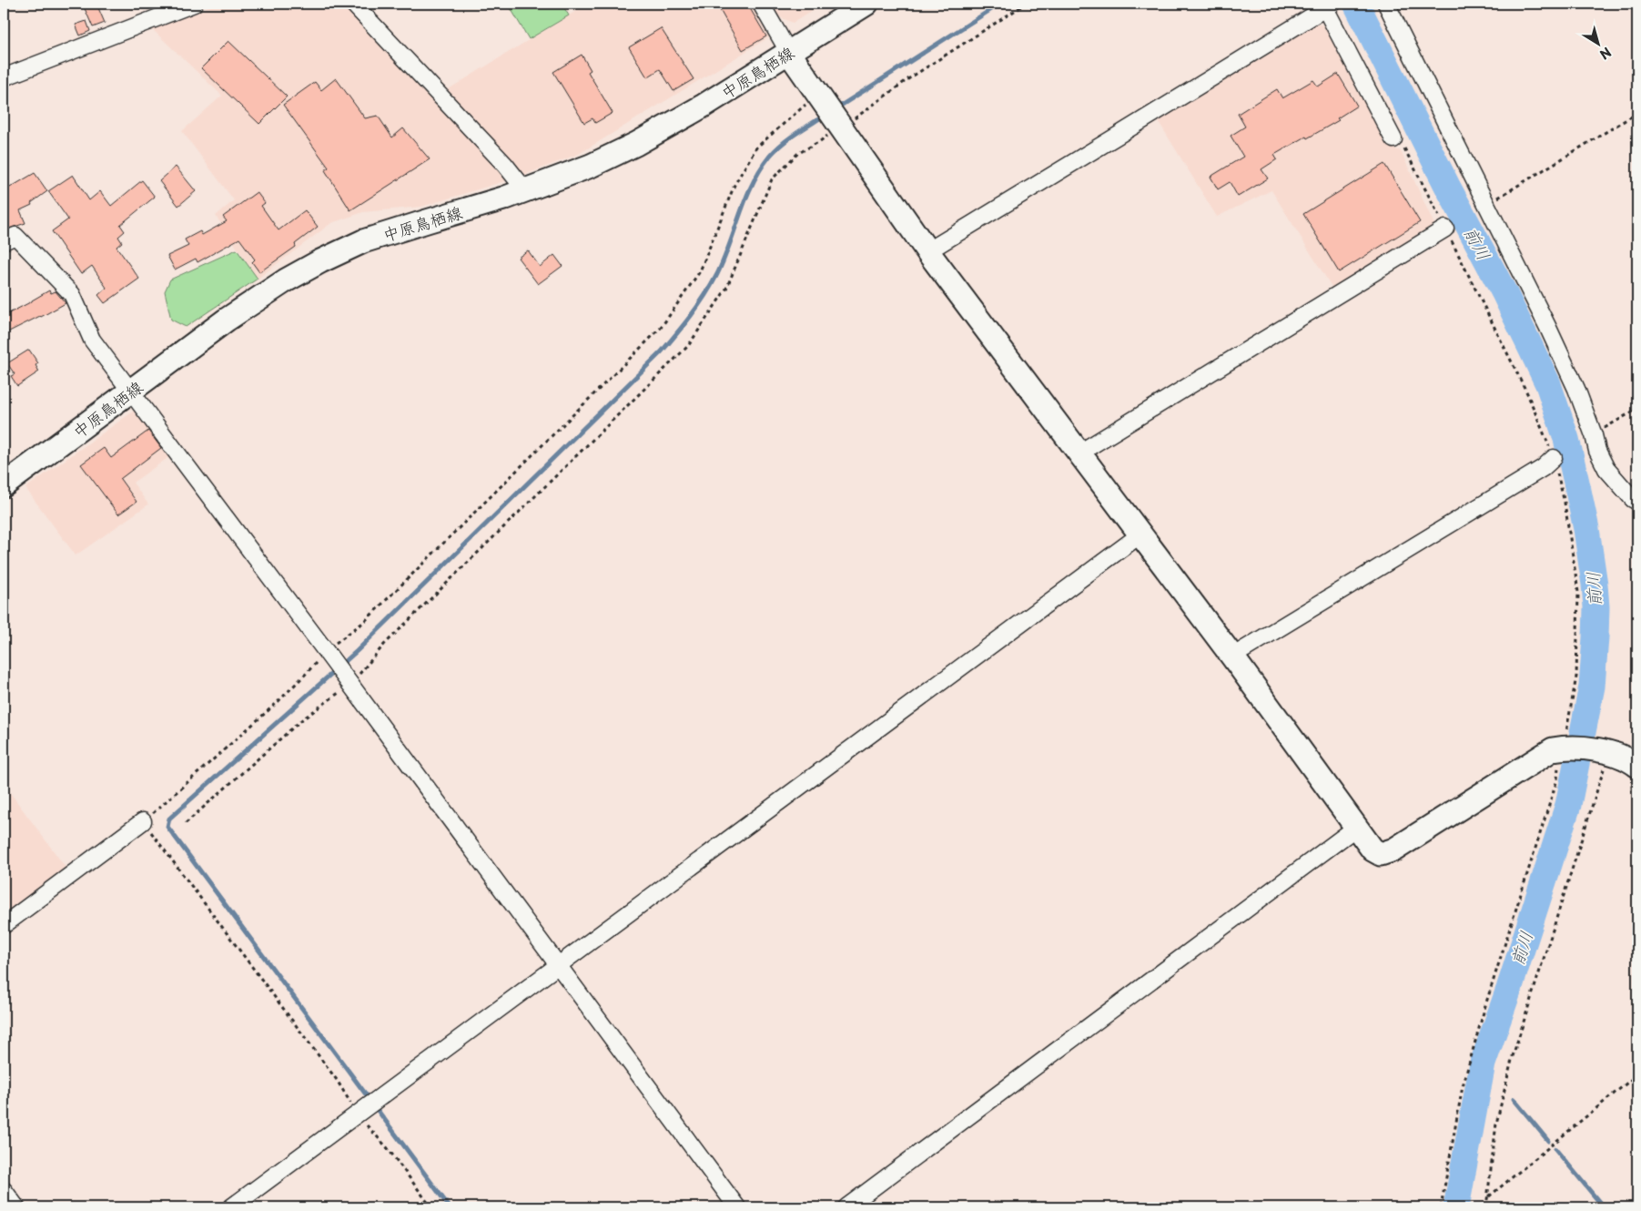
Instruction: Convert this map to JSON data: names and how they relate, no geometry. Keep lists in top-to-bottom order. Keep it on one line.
{"streets":{"street":["中原鳥栖線"]},"water":["前川"],"north":"bottom right"}
